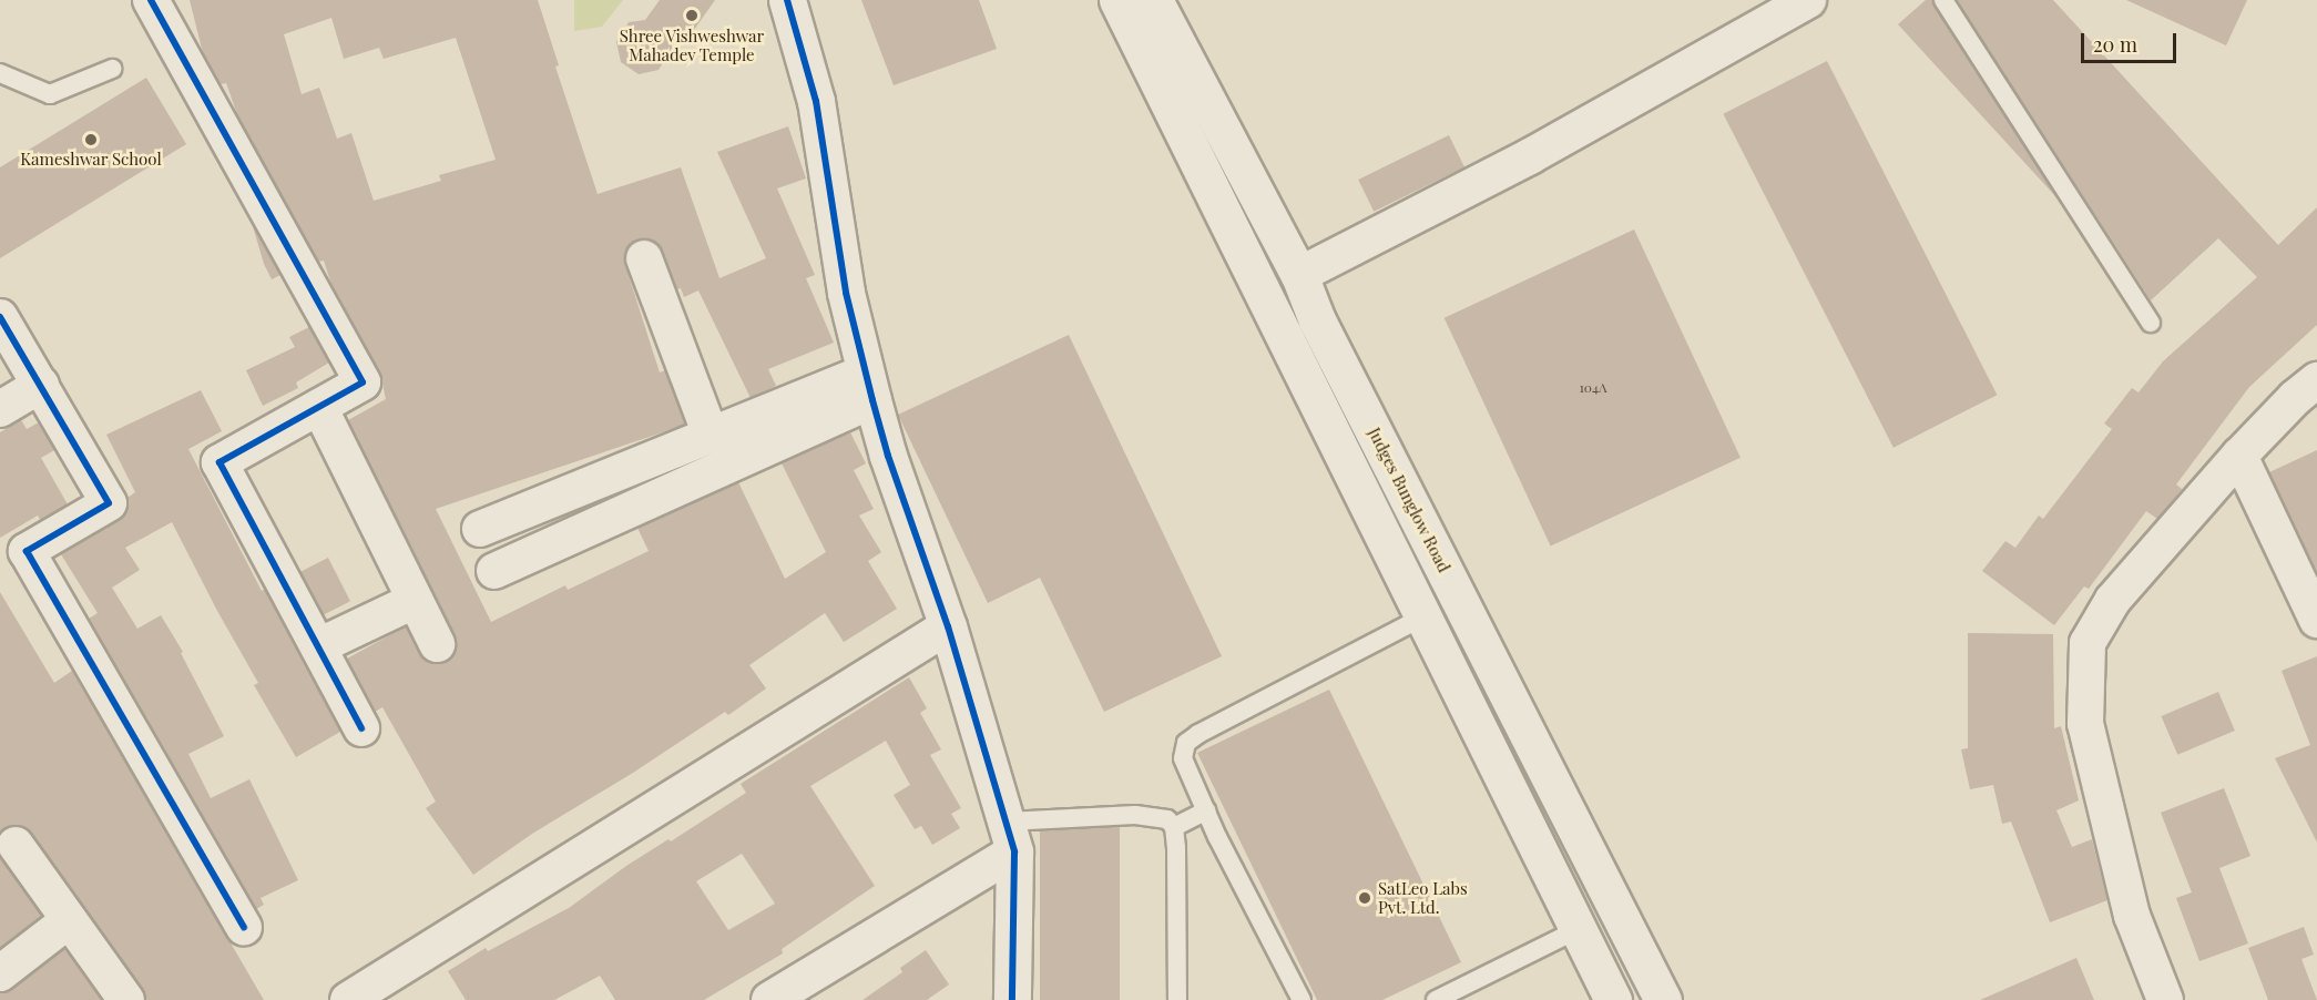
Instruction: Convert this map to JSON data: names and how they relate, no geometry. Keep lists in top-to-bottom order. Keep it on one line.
{"streets":{"main road":["Judges Bunglow Road"]},"places":["Shree Vishweshwar Mahadev Temple","Kameshwar School","SatLeo Labs Pvt. Ltd."],"house_numbers":["104A"],"scale_bar":"20 m"}
